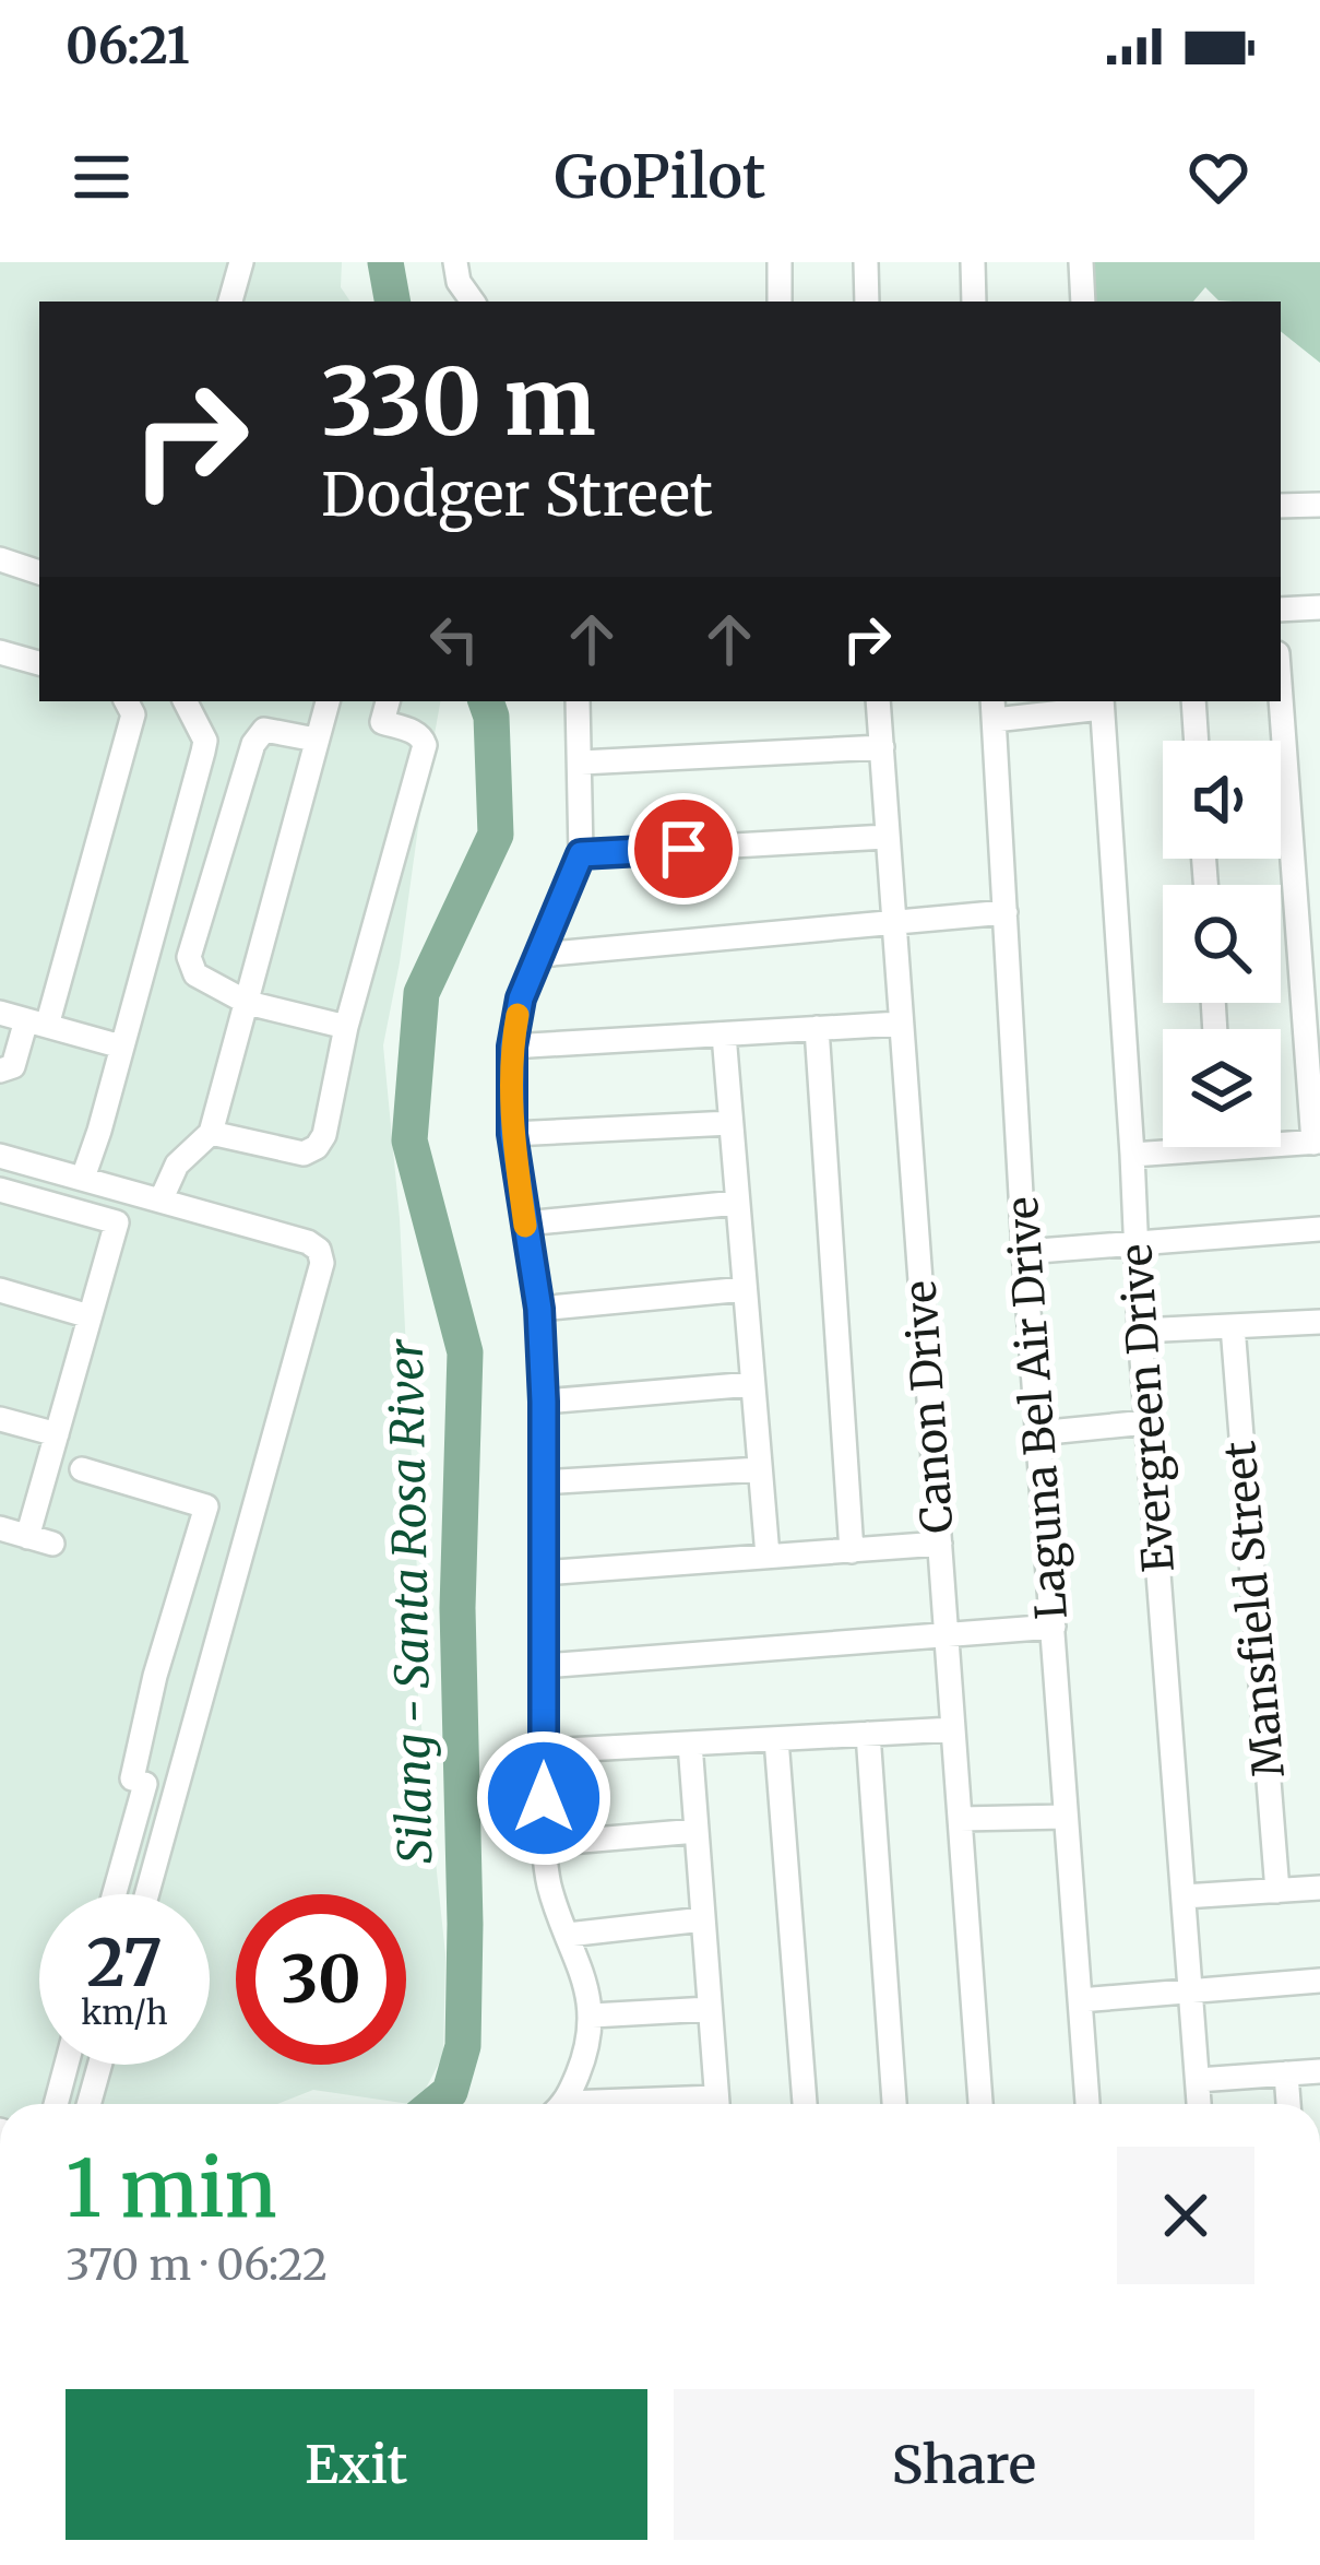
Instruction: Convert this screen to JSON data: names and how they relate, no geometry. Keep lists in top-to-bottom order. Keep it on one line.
{"streets":{"street":["Canon Drive","Laguna Bel Air Drive","Evergreen Drive","Mansfield Street"]},"water":["Silang - Santa Rosa River"],"page":{"status":"06:21","header":"GoPilot","turn":["330 m","Dodger Street"],"speed":"27 km/h","limit":"30","heading":["1 min","370 m · 06:22"],"buttons":["Exit","Share"]}}
